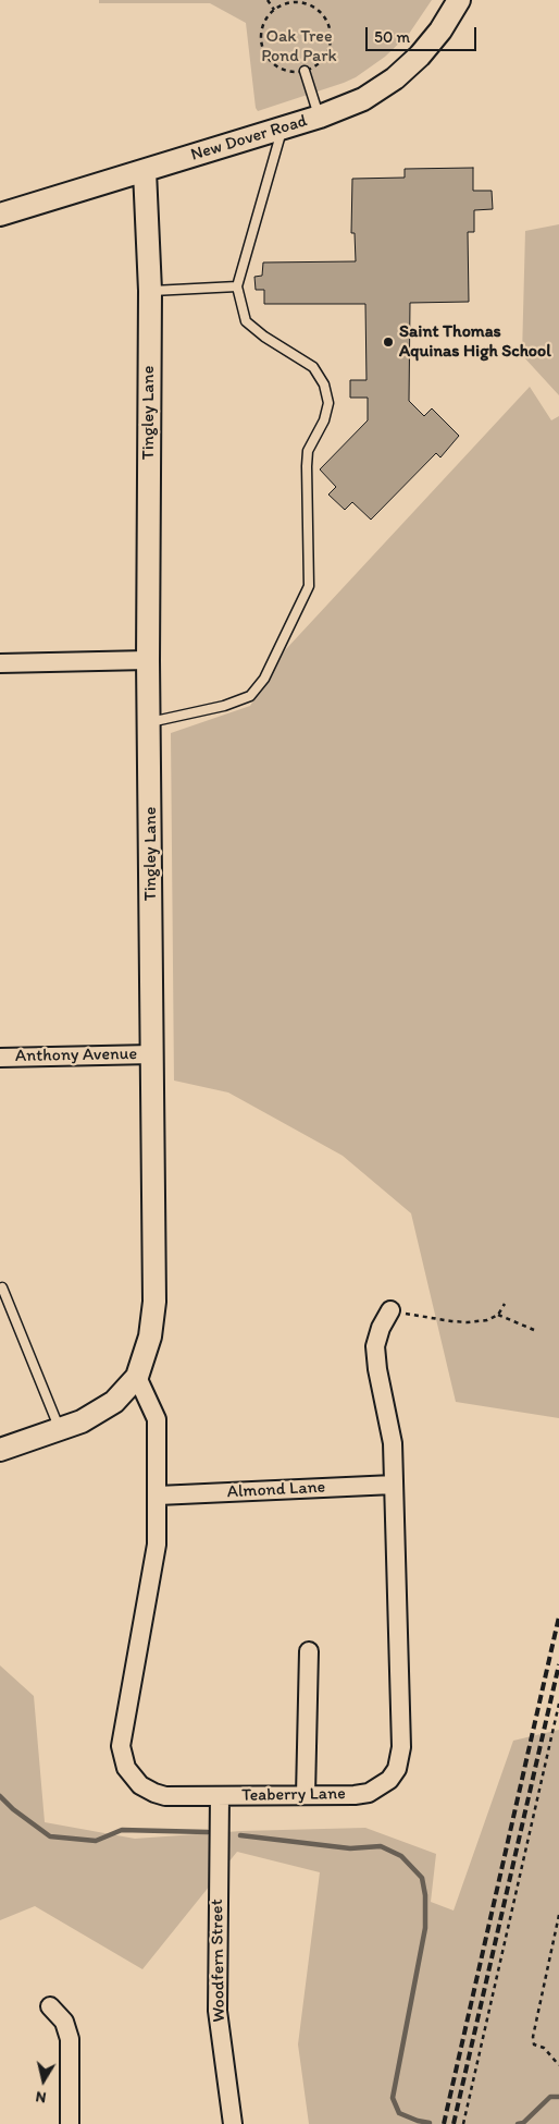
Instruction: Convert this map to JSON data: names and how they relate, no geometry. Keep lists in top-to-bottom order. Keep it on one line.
{"streets":{"street":["New Dover Road","Tingley Lane","Anthony Avenue","Almond Lane","Teaberry Lane","Woodfern Street"]},"crossings":[["New Dover Road","Tingley Lane"],["Tingley Lane","Anthony Avenue"],["Tingley Lane","Teaberry Lane"],["Almond Lane","Teaberry Lane"],["Teaberry Lane","Woodfern Street"]],"parks":["Oak Tree Pond Park"],"places":["Saint Thomas Aquinas High School"],"scale_bar":"50 m","north":"bottom"}
